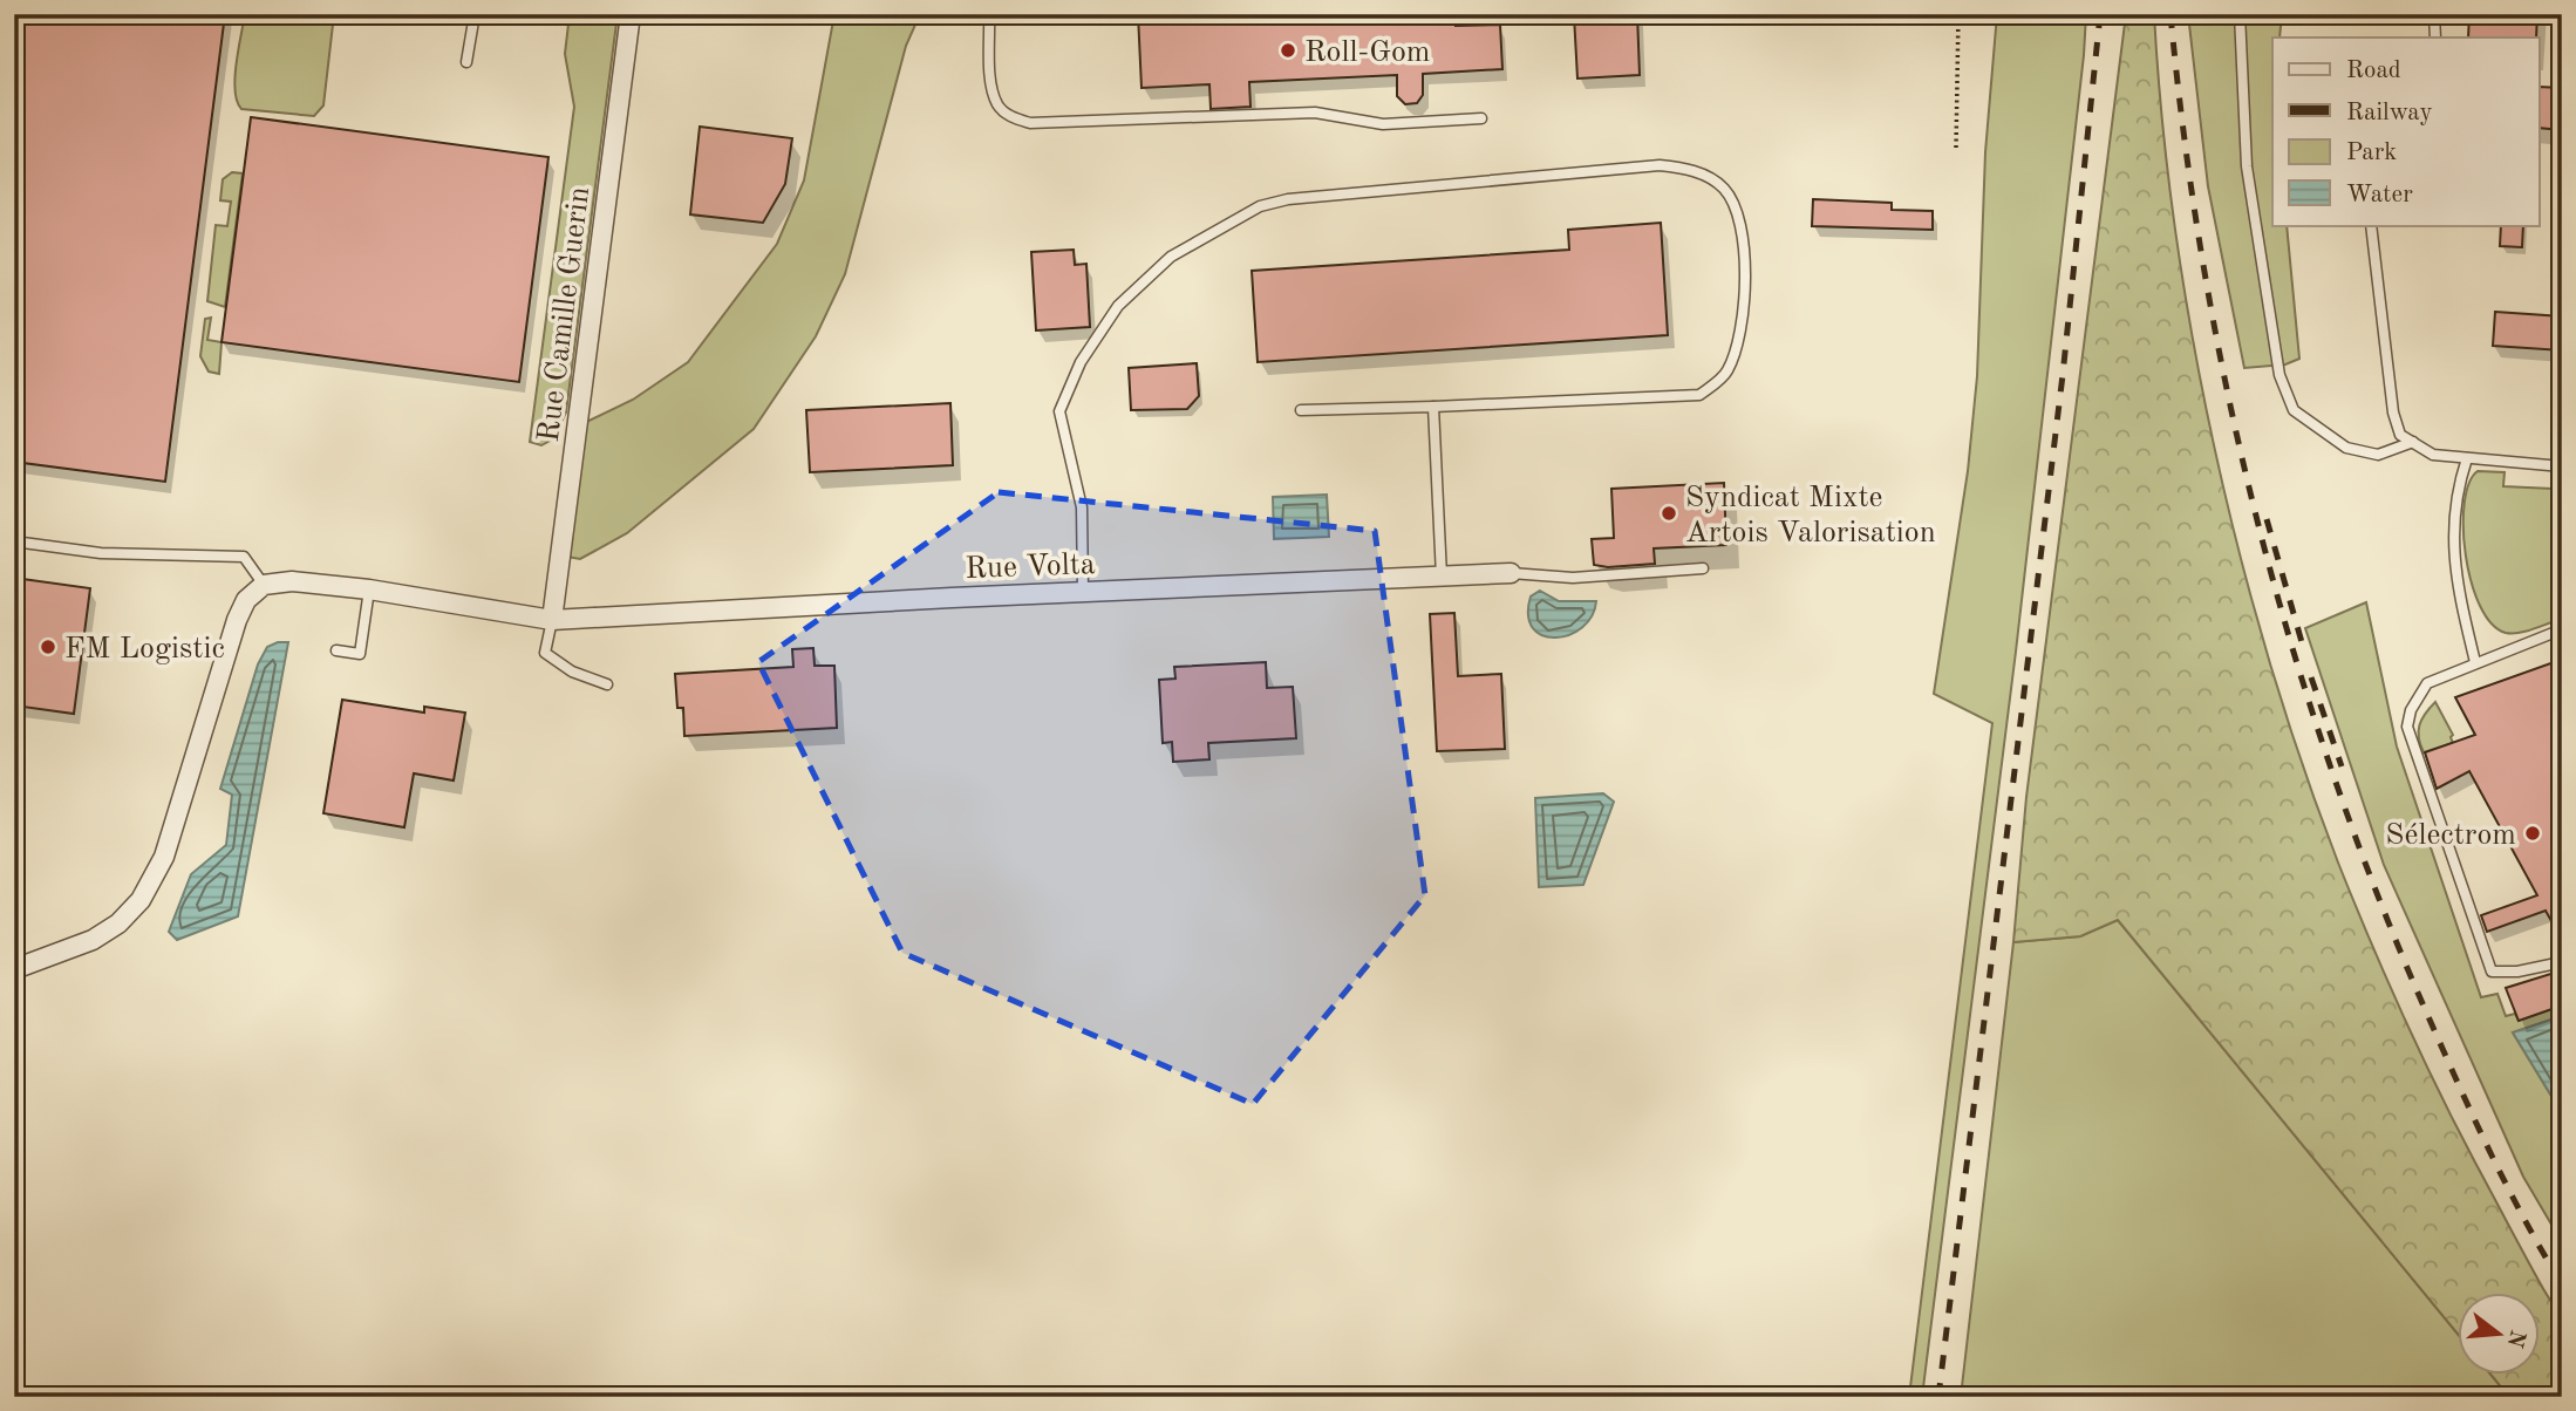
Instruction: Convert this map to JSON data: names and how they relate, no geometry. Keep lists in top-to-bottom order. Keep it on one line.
{"streets":{"street":["Rue Camille Guerin","Rue Volta"]},"crossings":[["Rue Camille Guerin","Rue Volta"]],"places":["Roll-Gom","Syndicat Mixte Artois Valorisation","FM Logistic","Sélectrom"],"legend":["Road","Railway","Park","Water"],"north":"right"}
